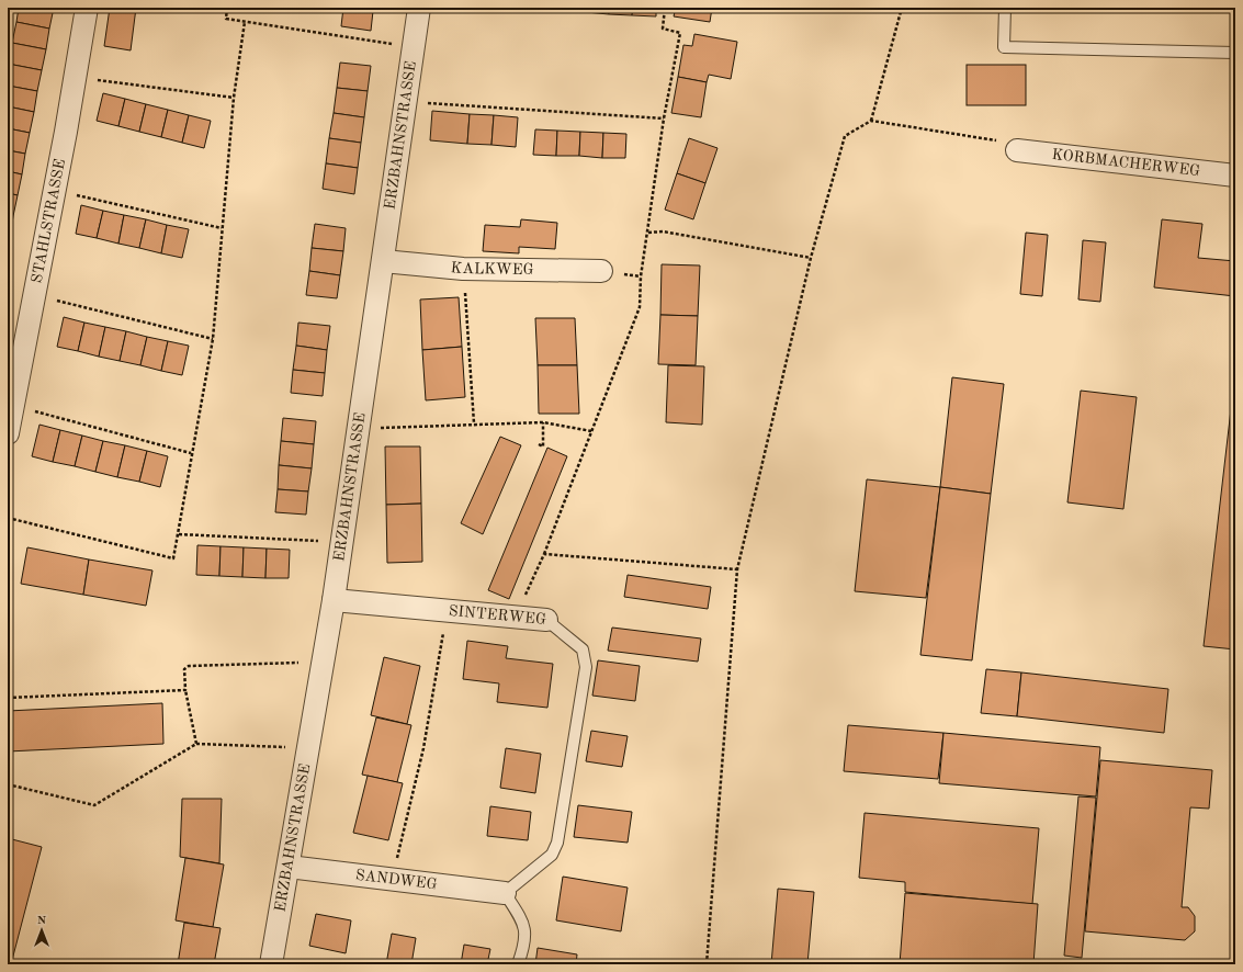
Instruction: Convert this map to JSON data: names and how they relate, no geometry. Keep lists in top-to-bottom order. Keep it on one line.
{"streets":{"street":["ERZBAHNSTRASSE","KORBMACHERWEG","STAHLSTRASSE","KALKWEG","SINTERWEG","SANDWEG"]},"crossings":[["ERZBAHNSTRASSE","KALKWEG"],["ERZBAHNSTRASSE","SINTERWEG"],["ERZBAHNSTRASSE","SANDWEG"],["SINTERWEG","SANDWEG"]],"north":"top"}
